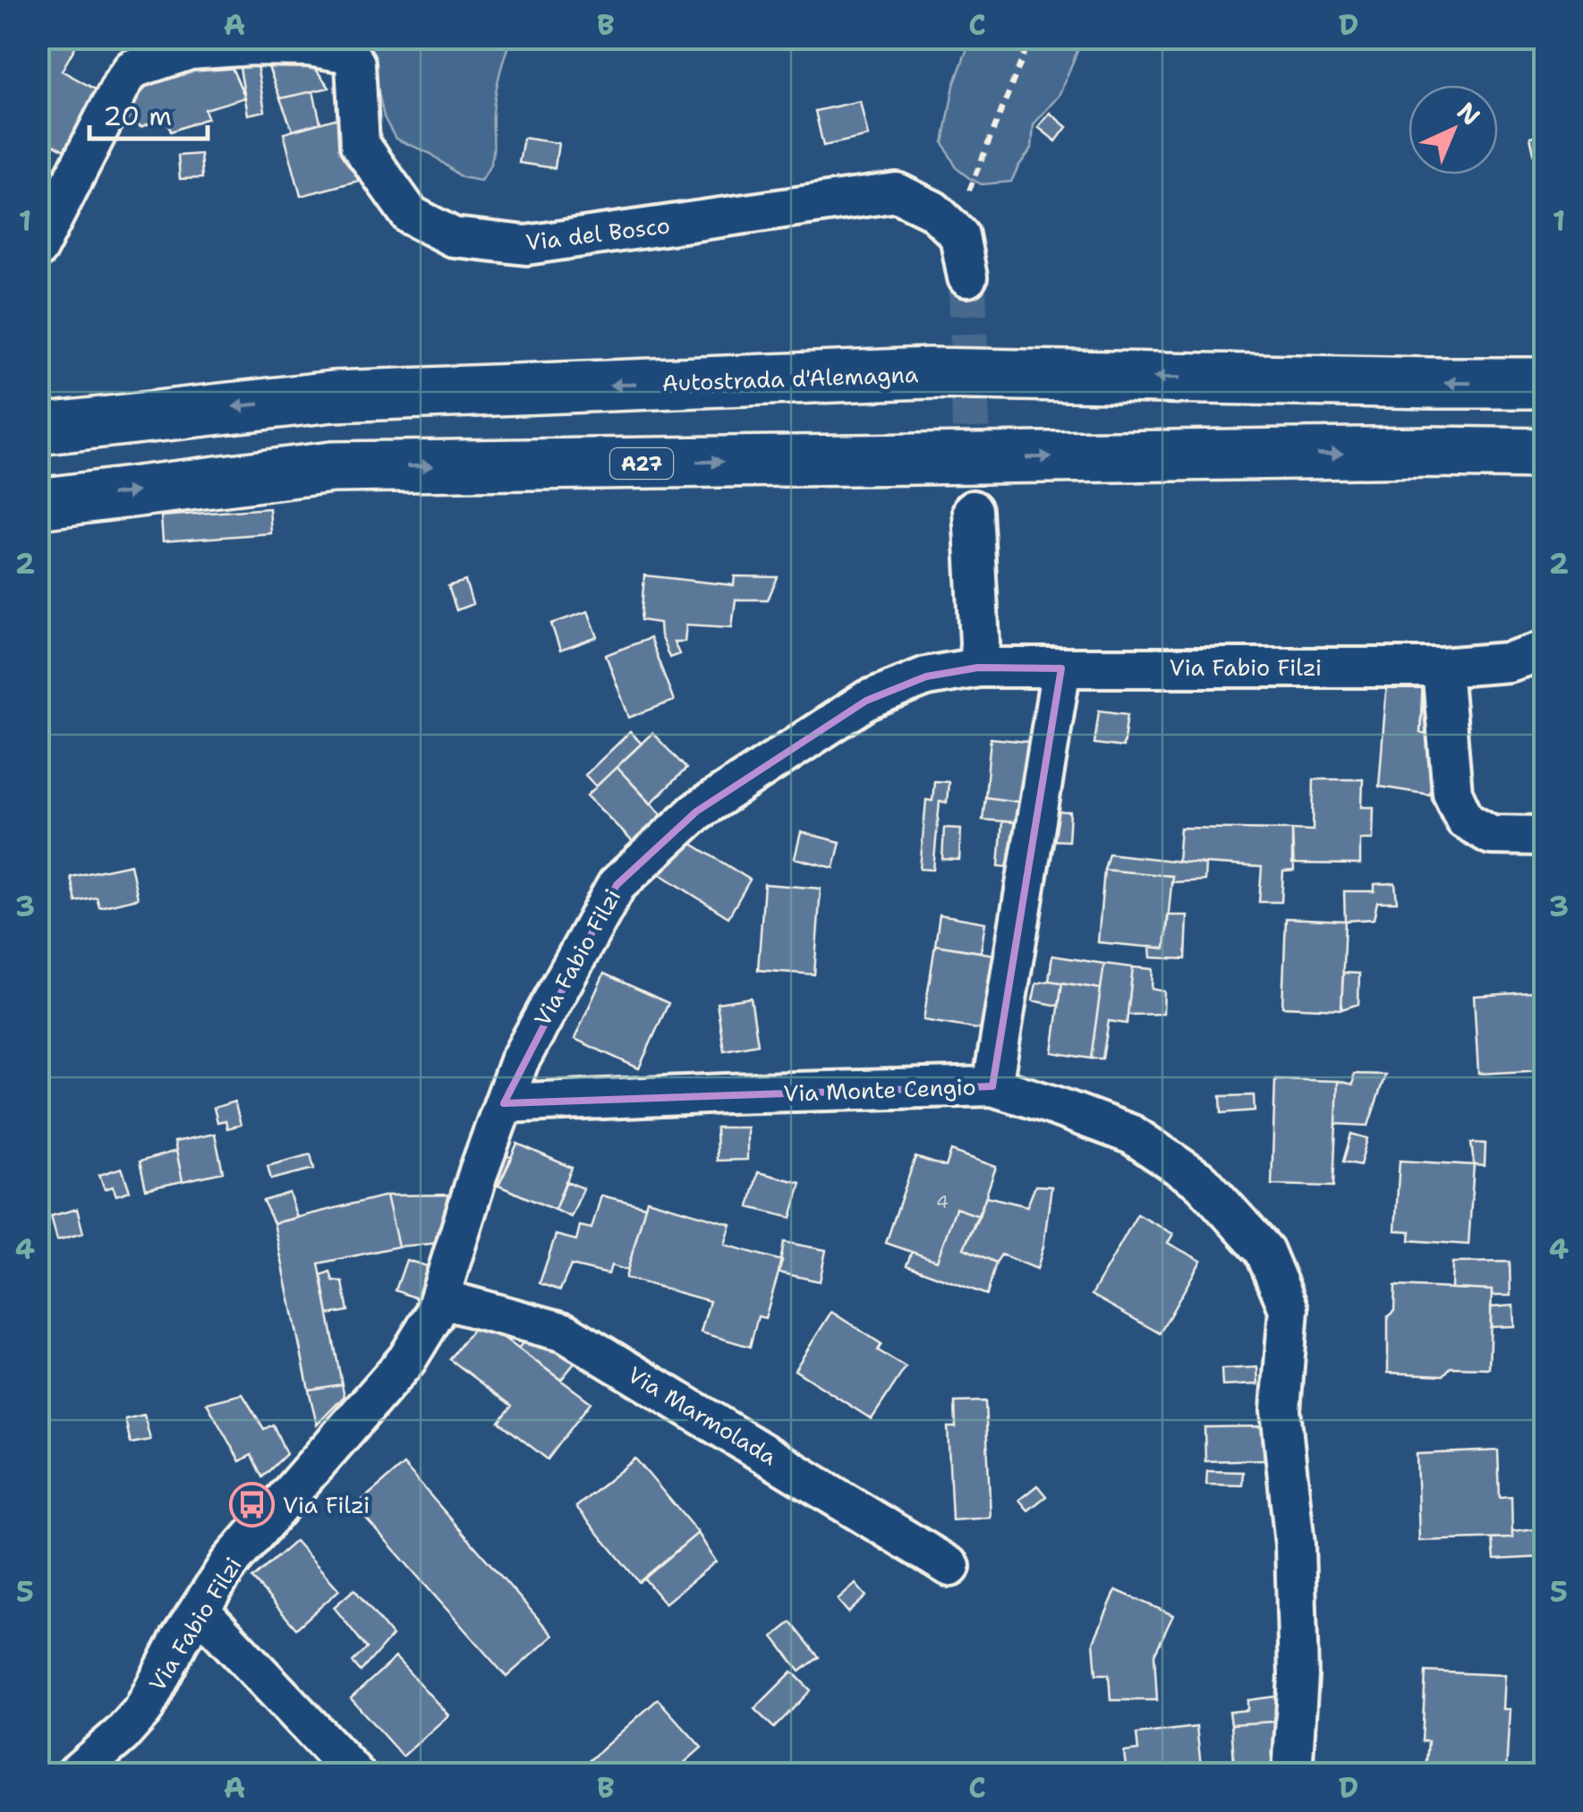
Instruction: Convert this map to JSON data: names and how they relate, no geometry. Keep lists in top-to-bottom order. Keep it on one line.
{"streets":{"highway":["Autostrada d'Alemagna","A27"],"street":["Via del Bosco","Via Fabio Filzi","Via Monte Cengio","Via Marmolada"]},"crossings":[["Via Fabio Filzi","Via Monte Cengio"],["Via Fabio Filzi","Via Marmolada"]],"places":{"bus stop":["Via Filzi"]},"house_numbers":["4"],"scale_bar":"20 m","north":"top right","grid":{"columns":["A","B","C","D"],"rows":["1","2","3","4","5"]}}
